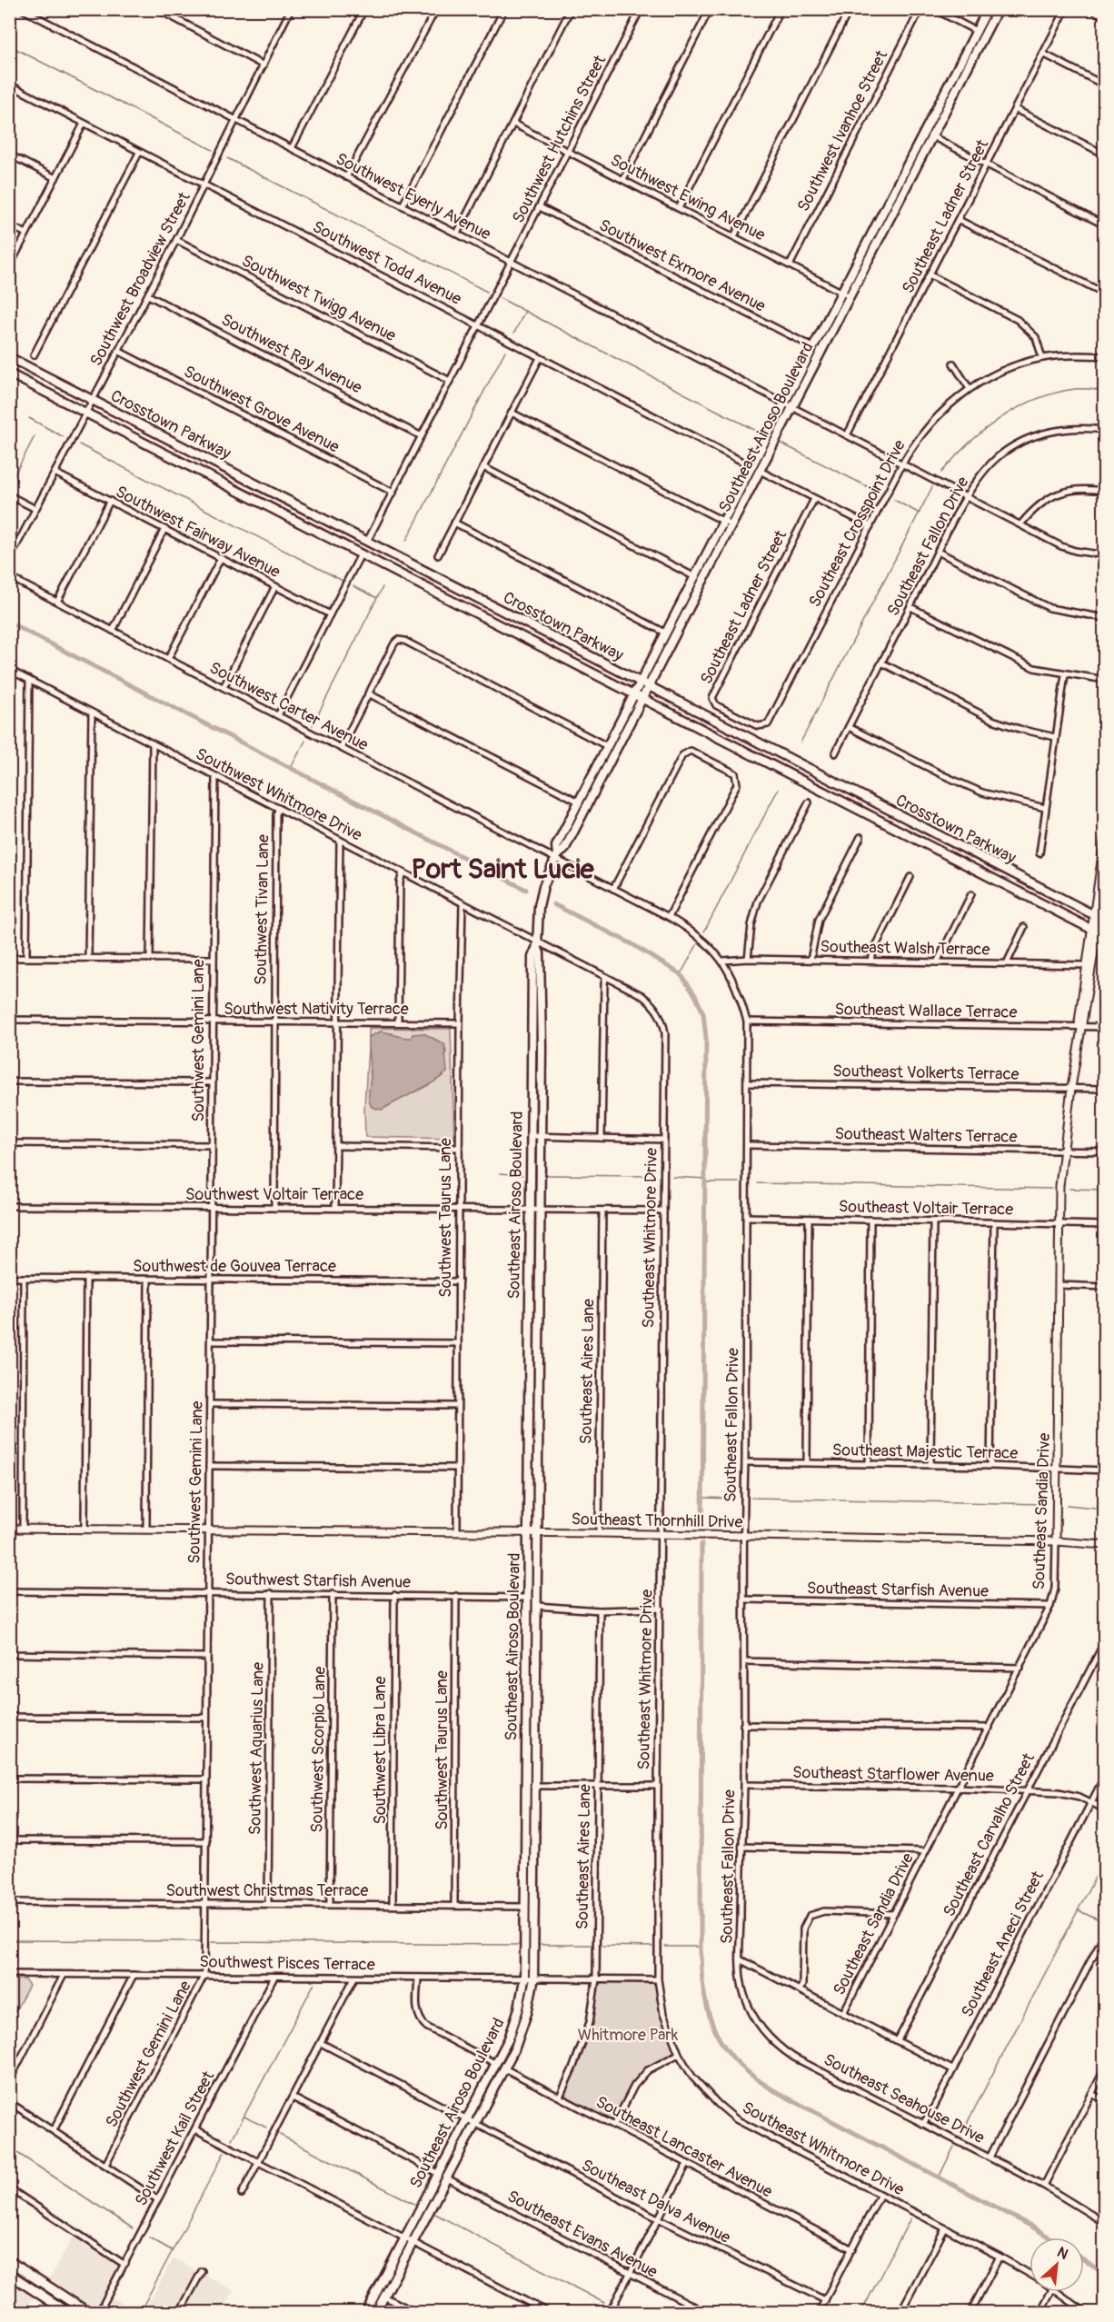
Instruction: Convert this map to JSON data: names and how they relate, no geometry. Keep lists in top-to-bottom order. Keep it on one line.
{"streets":{"main road":["Crosstown Parkway","Southeast Airoso Boulevard"],"street":["Southwest Ivanhoe Street","Southwest Hutchins Street","Southwest Eyerly Avenue","Southwest Ewing Avenue","Southeast Ladner Street","Southwest Todd Avenue","Southwest Exmore Avenue","Southwest Broadview Street","Southwest Twigg Avenue","Southwest Ray Avenue","Southwest Grove Avenue","Southeast Crosspoint Drive","Southwest Fairway Avenue","Southeast Fallon Drive","Southwest Carter Avenue","Southwest Whitmore Drive","Southwest Tivan Lane","Southeast Walsh Terrace","Southwest Nativity Terrace","Southeast Wallace Terrace","Southwest Gemini Lane","Southeast Volkerts Terrace","Southeast Walters Terrace","Southwest Voltair Terrace","Southeast Voltair Terrace","Southwest Taurus Lane","Southeast Whitmore Drive","Southwest de Gouvea Terrace","Southeast Aires Lane","Southeast Majestic Terrace","Southeast Sandia Drive","Southeast Thornhill Drive","Southwest Starfish Avenue","Southeast Starfish Avenue","Southwest Aquarius Lane","Southwest Scorpio Lane","Southwest Libra Lane","Southeast Starflower Avenue","Southeast Carvalho Street","Southwest Christmas Terrace","Southeast Aneci Street","Southwest Pisces Terrace","Southeast Seahouse Drive","Southwest Kail Street","Southeast Lancaster Avenue","Southeast Dalva Avenue","Southeast Evans Avenue"]},"crossings":[["Southwest Ivanhoe Street","Southwest Ewing Avenue"],["Southwest Hutchins Street","Southwest Eyerly Avenue"],["Southwest Hutchins Street","Southwest Ewing Avenue"],["Southwest Hutchins Street","Southwest Todd Avenue"],["Southwest Hutchins Street","Southwest Exmore Avenue"],["Southwest Hutchins Street","Southwest Twigg Avenue"],["Southwest Hutchins Street","Southwest Ray Avenue"],["Southwest Hutchins Street","Southwest Grove Avenue"],["Southwest Hutchins Street","Crosstown Parkway"],["Southwest Eyerly Avenue","Southeast Ladner Street"],["Southwest Eyerly Avenue","Southwest Broadview Street"],["Southwest Eyerly Avenue","Southeast Airoso Boulevard"],["Southwest Eyerly Avenue","Southeast Crosspoint Drive"],["Southwest Eyerly Avenue","Southeast Fallon Drive"],["Southwest Ewing Avenue","Southeast Airoso Boulevard"],["Southeast Ladner Street","Southeast Crosspoint Drive"],["Southwest Todd Avenue","Southwest Broadview Street"],["Southwest Todd Avenue","Southeast Airoso Boulevard"],["Southwest Exmore Avenue","Southeast Airoso Boulevard"],["Southwest Broadview Street","Southwest Twigg Avenue"],["Southwest Broadview Street","Southwest Ray Avenue"],["Southwest Broadview Street","Southwest Grove Avenue"],["Southwest Broadview Street","Crosstown Parkway"],["Southwest Broadview Street","Southwest Fairway Avenue"],["Crosstown Parkway","Southeast Airoso Boulevard"],["Crosstown Parkway","Southeast Sandia Drive"],["Southeast Airoso Boulevard","Southwest Carter Avenue"],["Southeast Airoso Boulevard","Southwest Whitmore Drive"],["Southeast Airoso Boulevard","Southwest Voltair Terrace"],["Southeast Airoso Boulevard","Southeast Whitmore Drive"],["Southeast Airoso Boulevard","Southeast Thornhill Drive"],["Southeast Airoso Boulevard","Southwest Starfish Avenue"],["Southeast Airoso Boulevard","Southwest Christmas Terrace"],["Southeast Airoso Boulevard","Southwest Pisces Terrace"],["Southeast Airoso Boulevard","Southeast Lancaster Avenue"],["Southeast Airoso Boulevard","Southeast Dalva Avenue"],["Southeast Airoso Boulevard","Southeast Evans Avenue"],["Southeast Fallon Drive","Southwest Carter Avenue"],["Southeast Fallon Drive","Southeast Walsh Terrace"],["Southeast Fallon Drive","Southeast Wallace Terrace"],["Southeast Fallon Drive","Southeast Volkerts Terrace"],["Southeast Fallon Drive","Southeast Walters Terrace"],["Southeast Fallon Drive","Southeast Voltair Terrace"],["Southeast Fallon Drive","Southeast Majestic Terrace"],["Southeast Fallon Drive","Southeast Thornhill Drive"],["Southeast Fallon Drive","Southeast Starfish Avenue"],["Southeast Fallon Drive","Southeast Starflower Avenue"],["Southeast Fallon Drive","Southeast Seahouse Drive"],["Southwest Whitmore Drive","Southwest Tivan Lane"],["Southwest Whitmore Drive","Southwest Gemini Lane"],["Southwest Whitmore Drive","Southwest Taurus Lane"],["Southwest Whitmore Drive","Southeast Whitmore Drive"],["Southwest Tivan Lane","Southwest Nativity Terrace"],["Southwest Tivan Lane","Southwest Voltair Terrace"],["Southeast Walsh Terrace","Southeast Sandia Drive"],["Southwest Nativity Terrace","Southwest Gemini Lane"],["Southwest Nativity Terrace","Southwest Taurus Lane"],["Southeast Wallace Terrace","Southeast Sandia Drive"],["Southwest Gemini Lane","Southwest Voltair Terrace"],["Southwest Gemini Lane","Southwest de Gouvea Terrace"],["Southwest Gemini Lane","Southeast Thornhill Drive"],["Southwest Gemini Lane","Southwest Starfish Avenue"],["Southwest Gemini Lane","Southwest Christmas Terrace"],["Southwest Gemini Lane","Southwest Pisces Terrace"],["Southeast Volkerts Terrace","Southeast Sandia Drive"],["Southeast Walters Terrace","Southeast Sandia Drive"],["Southwest Voltair Terrace","Southwest Taurus Lane"],["Southeast Voltair Terrace","Southeast Sandia Drive"],["Southwest Taurus Lane","Southwest de Gouvea Terrace"],["Southwest Taurus Lane","Southeast Thornhill Drive"],["Southwest Taurus Lane","Southwest Starfish Avenue"],["Southwest Taurus Lane","Southwest Christmas Terrace"],["Southeast Whitmore Drive","Southeast Thornhill Drive"],["Southeast Whitmore Drive","Southwest Pisces Terrace"],["Southeast Aires Lane","Southeast Thornhill Drive"],["Southeast Aires Lane","Southwest Pisces Terrace"],["Southeast Aires Lane","Southeast Lancaster Avenue"],["Southeast Majestic Terrace","Southeast Sandia Drive"],["Southeast Sandia Drive","Southeast Thornhill Drive"],["Southeast Sandia Drive","Southeast Starfish Avenue"],["Southeast Sandia Drive","Southeast Starflower Avenue"],["Southwest Starfish Avenue","Southwest Aquarius Lane"],["Southwest Starfish Avenue","Southwest Scorpio Lane"],["Southwest Starfish Avenue","Southwest Libra Lane"],["Southwest Aquarius Lane","Southwest Christmas Terrace"],["Southwest Scorpio Lane","Southwest Christmas Terrace"],["Southwest Libra Lane","Southwest Christmas Terrace"],["Southeast Starflower Avenue","Southeast Carvalho Street"],["Southeast Starflower Avenue","Southeast Aneci Street"],["Southeast Aneci Street","Southeast Seahouse Drive"],["Southwest Pisces Terrace","Southwest Kail Street"]],"districts":["Port Saint Lucie"],"parks":["Whitmore Park"],"north":"top right"}
